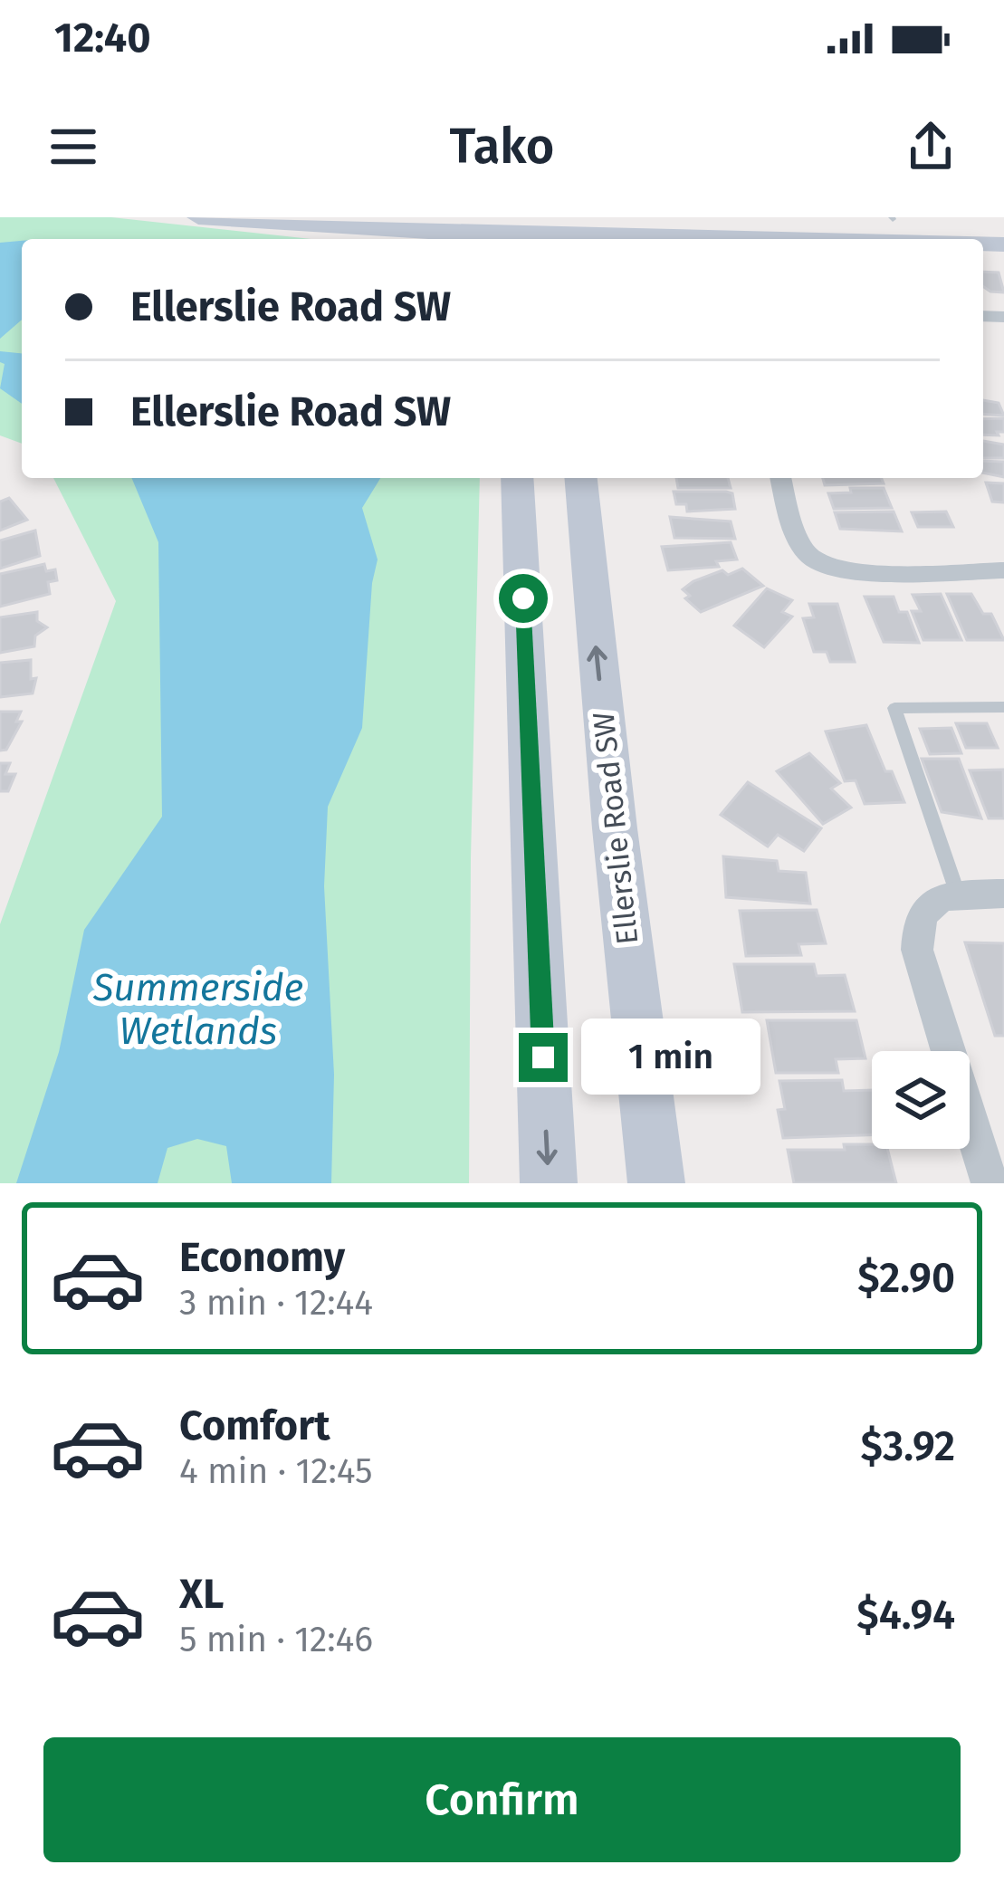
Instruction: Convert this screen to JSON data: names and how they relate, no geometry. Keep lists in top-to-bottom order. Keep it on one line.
{"streets":{"main road":["Ellerslie Road SW"]},"water":["Summerside Wetlands"],"page":{"status":"12:40","header":"Tako","banner":["Ellerslie Road SW","Ellerslie Road SW"],"bubble":"1 min","list":[{"name":"Economy","note":"3 min · 12:44","value":"$2.90"},{"name":"Comfort","note":"4 min · 12:45","value":"$3.92"},{"name":"XL","note":"5 min · 12:46","value":"$4.94"}],"buttons":"Confirm"}}
